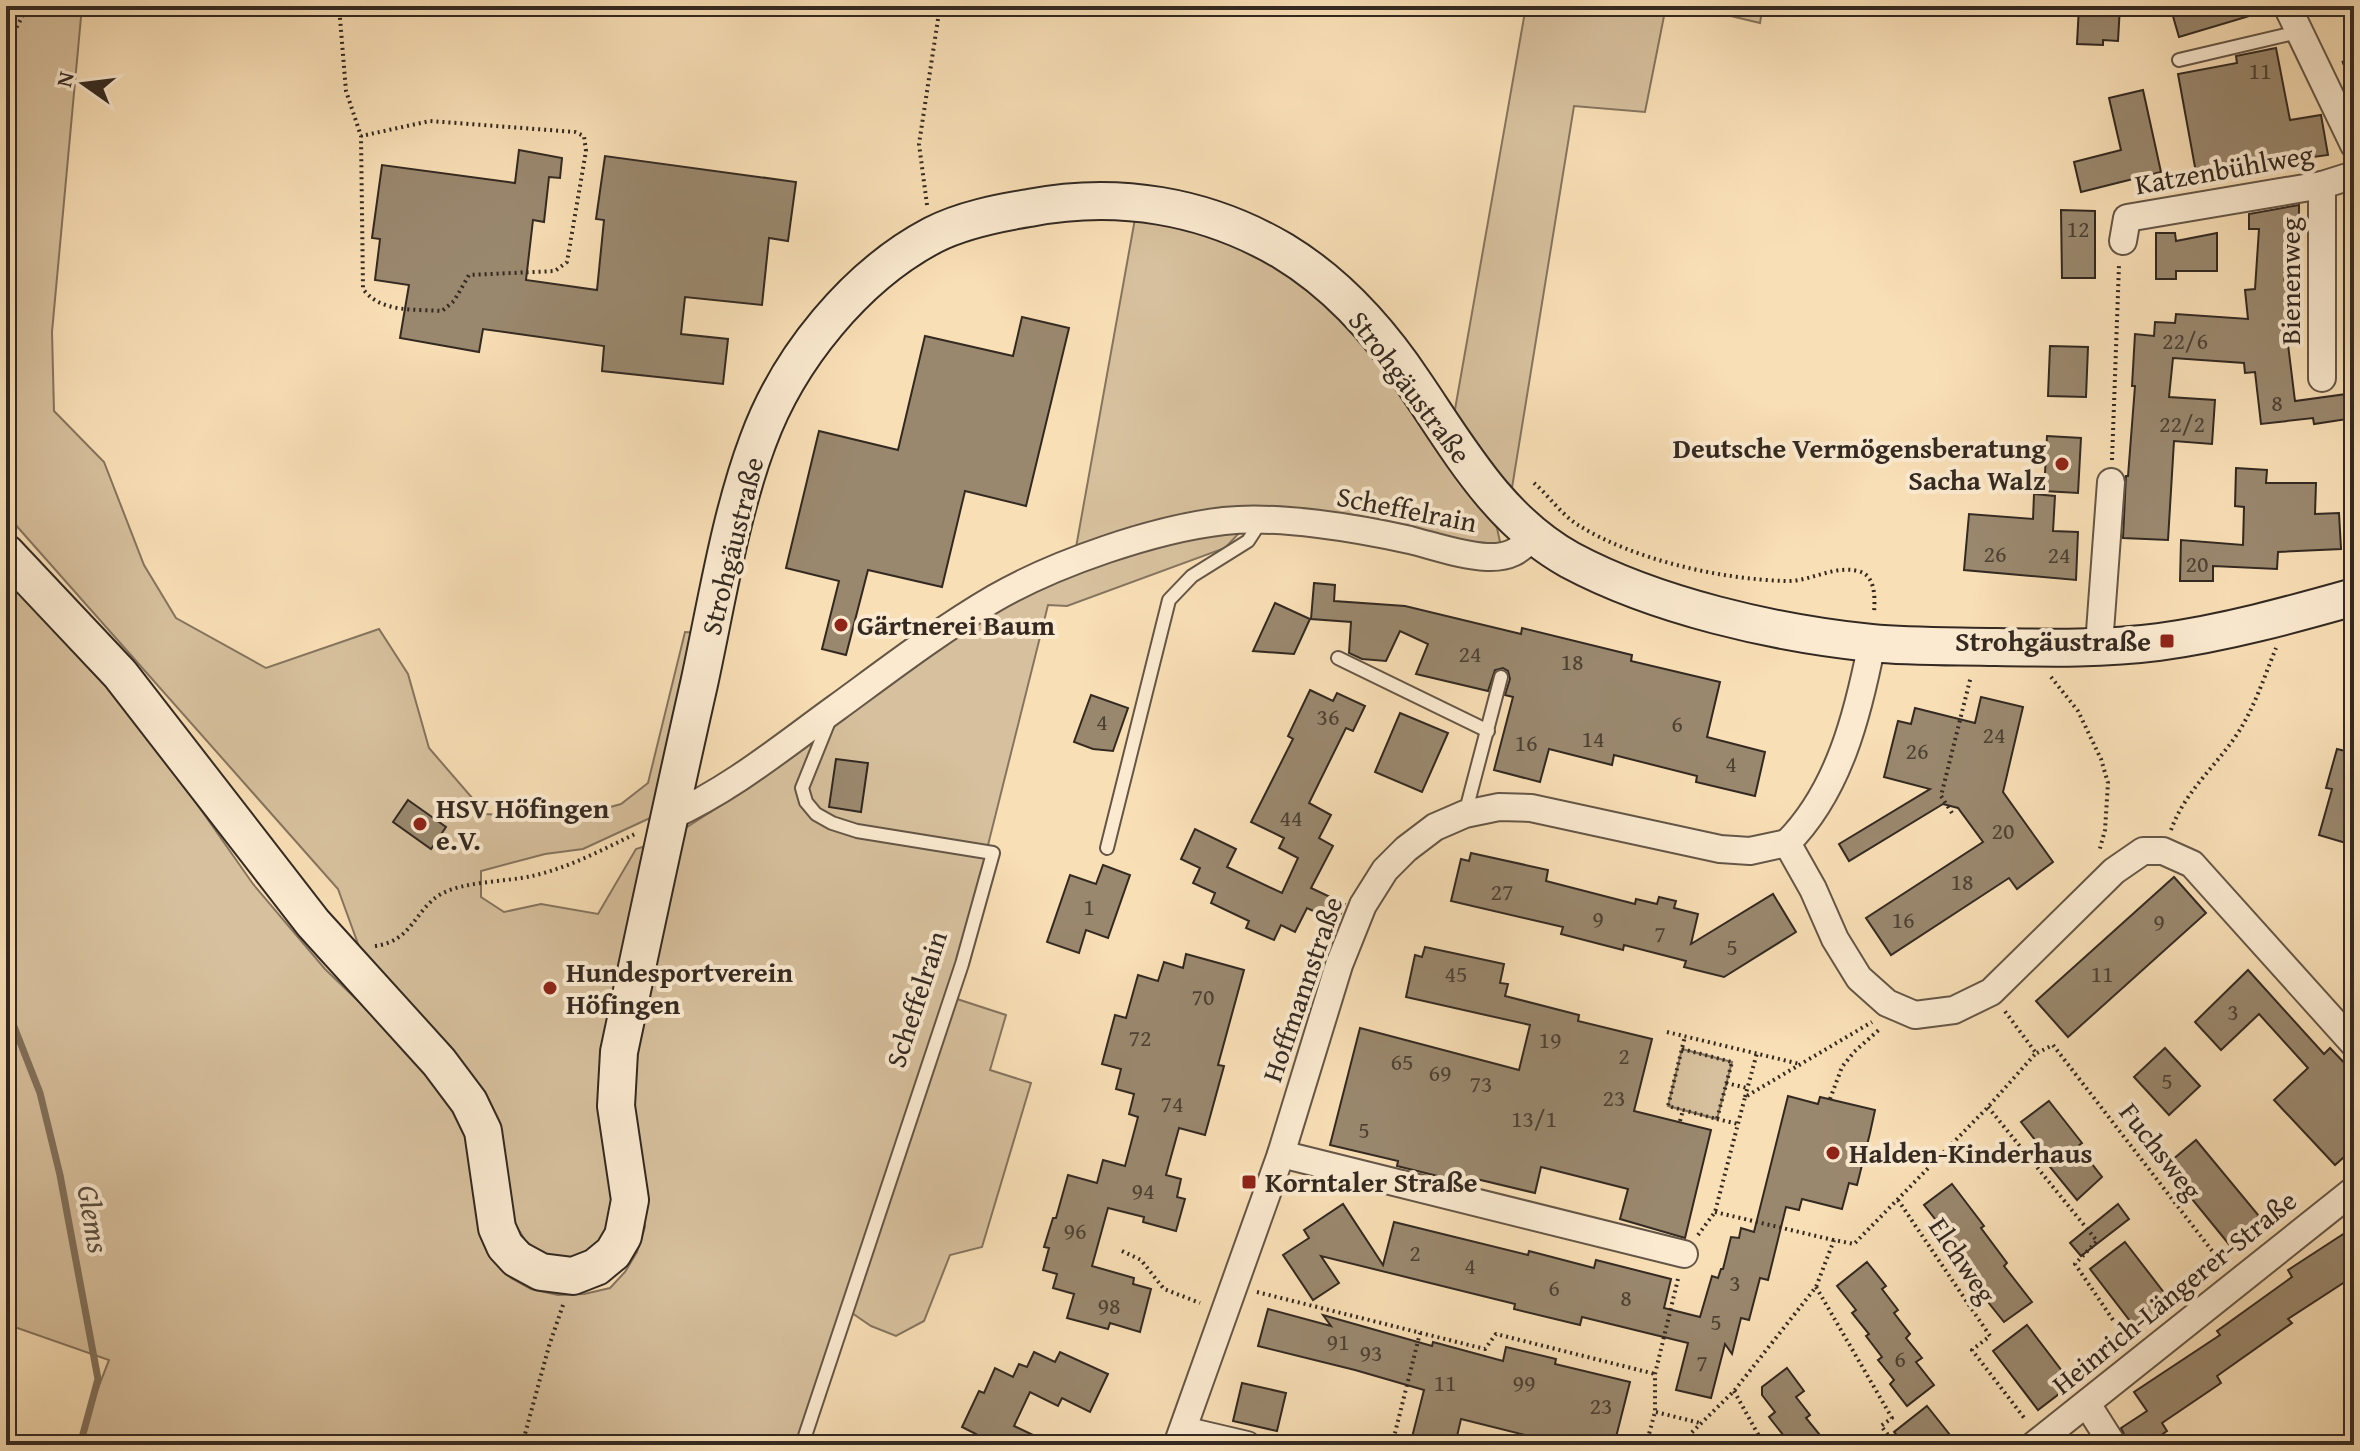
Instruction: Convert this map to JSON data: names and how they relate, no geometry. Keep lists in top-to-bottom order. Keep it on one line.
{"streets":{"main road":["Strohgäustraße"],"street":["Katzenbühlweg","Bienenweg","Scheffelrain","Hoffmannstraße","Heinrich-Längerer-Straße"],"path":["Fuchsweg","Elchweg"]},"crossings":[["Katzenbühlweg","Bienenweg"],["Strohgäustraße","Scheffelrain"],["Fuchsweg","Heinrich-Längerer-Straße"]],"water":["Glems"],"places":{"other":["Deutsche Vermögensberatung Sacha Walz","Gärtnerei Baum","HSV Höfingen e.V.","Hundesportverein Höfingen","Halden-Kinderhaus"],"transit":["Strohgäustraße","Korntaler Straße"]},"house_numbers":["11","12","22/6","8","22/2","26","24","20","24","18","36","4","6","24","14","16","26","4","44","20","18","27","1","9","16","9","7","5","45","11","70","3","72","19","2","65","69","5","73","23","74","13/1","5","94","96","2","4","3","6","8","98","5","91","93","6","7","11","99","23"],"north":"left"}
